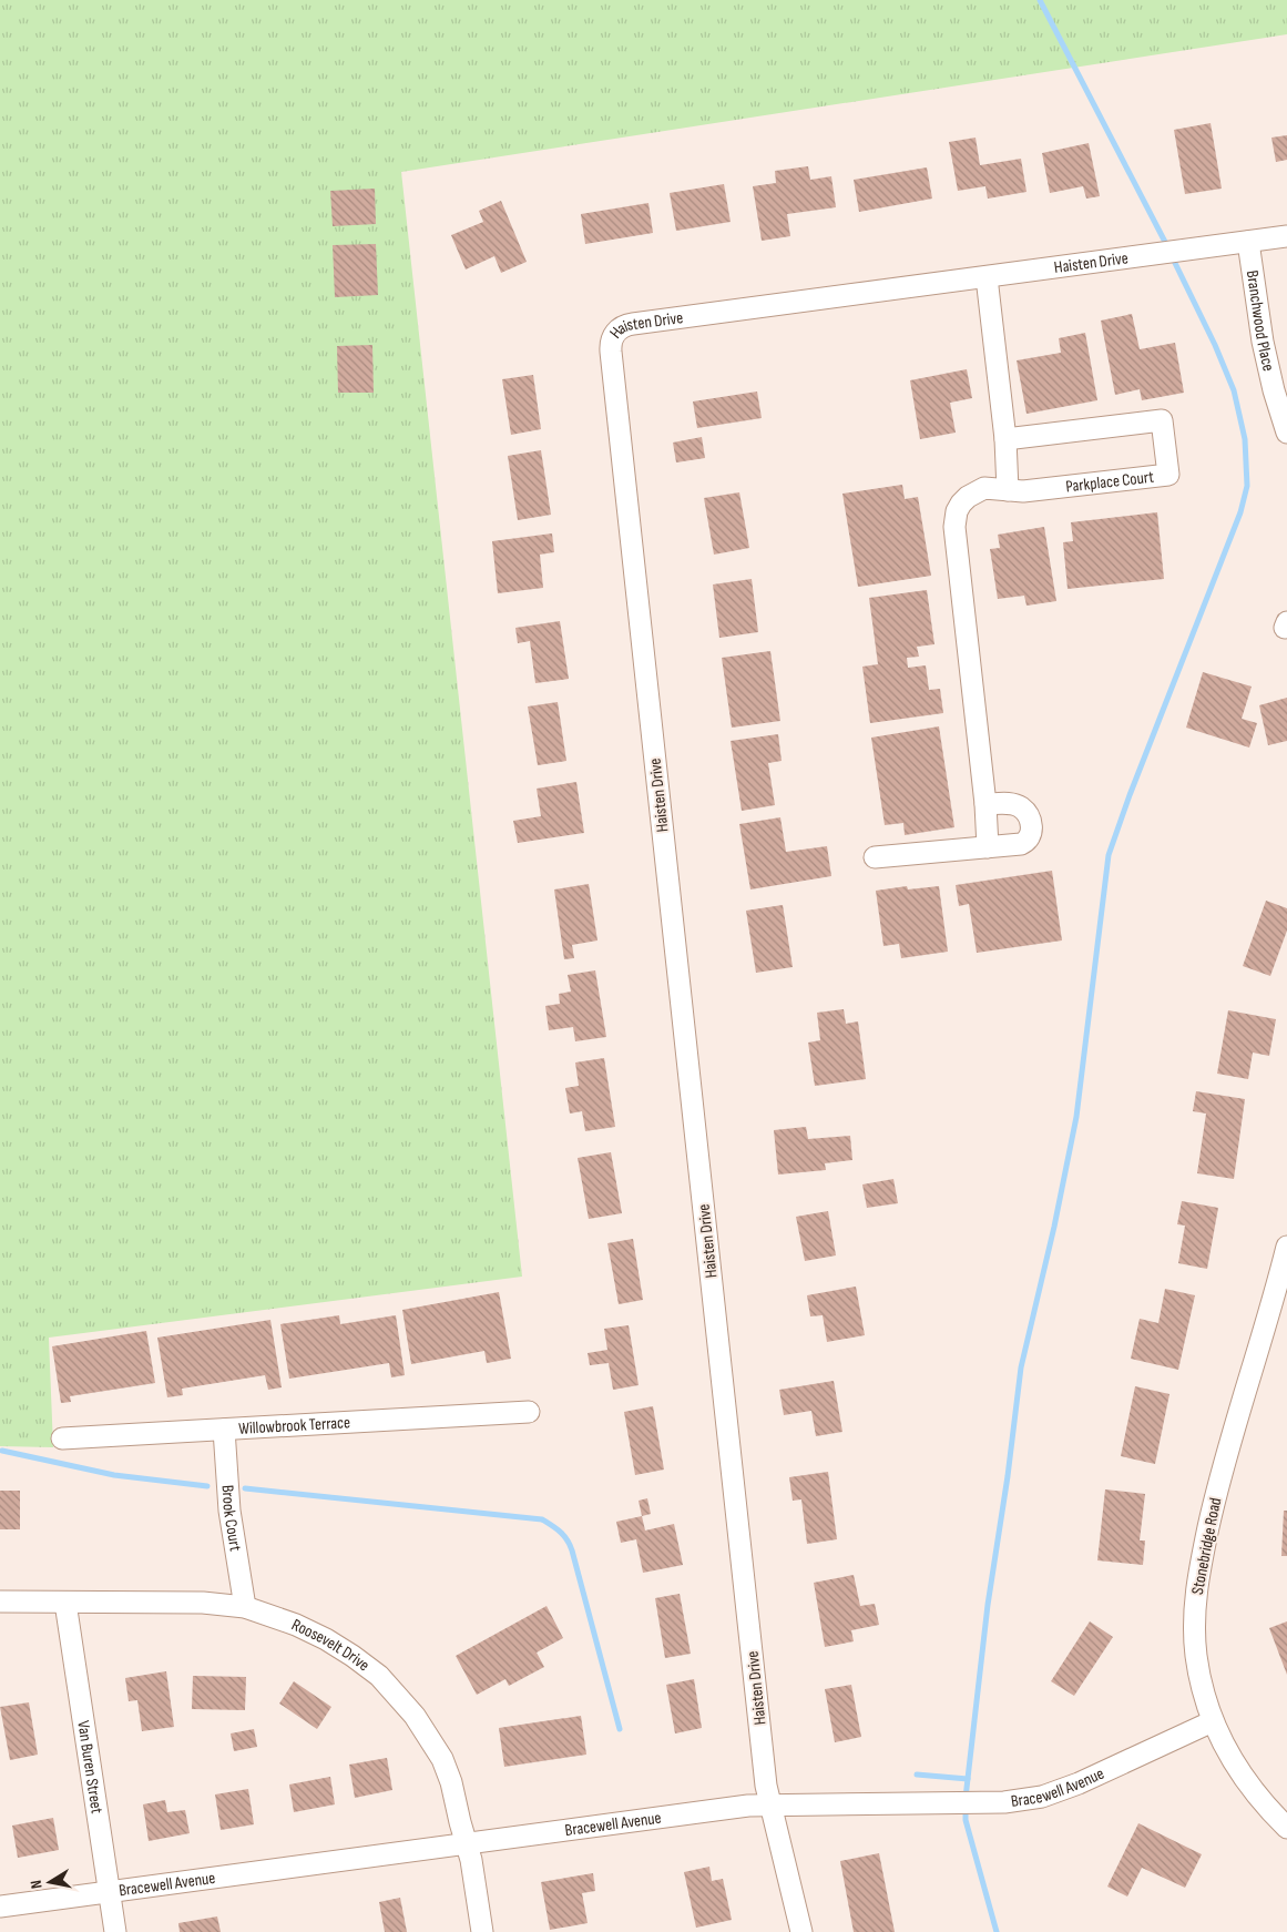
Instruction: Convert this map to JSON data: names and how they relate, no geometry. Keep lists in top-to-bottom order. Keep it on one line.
{"streets":{"street":["Haisten Drive","Branchwood Place","Parkplace Court","Willowbrook Terrace","Brook Court","Stonebridge Road","Roosevelt Drive","Van Buren Street","Bracewell Avenue"]},"crossings":[["Haisten Drive","Branchwood Place"],["Haisten Drive","Bracewell Avenue"],["Willowbrook Terrace","Brook Court"],["Brook Court","Roosevelt Drive"],["Stonebridge Road","Bracewell Avenue"],["Roosevelt Drive","Van Buren Street"],["Roosevelt Drive","Bracewell Avenue"],["Van Buren Street","Bracewell Avenue"]],"north":"left"}
